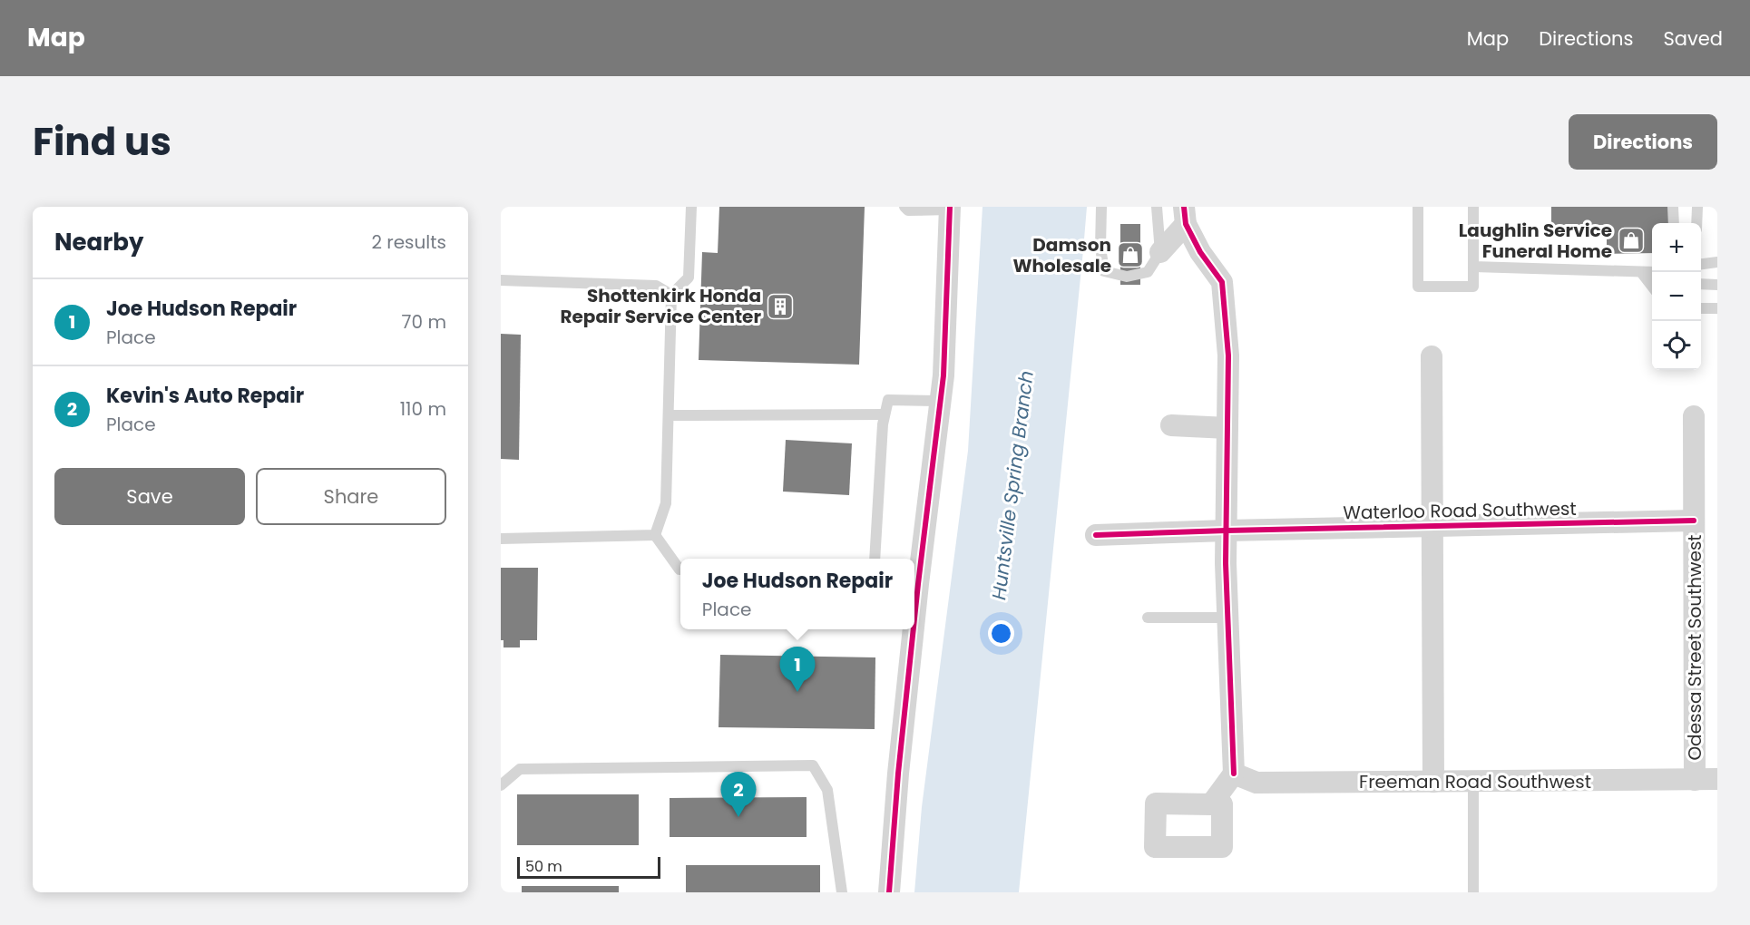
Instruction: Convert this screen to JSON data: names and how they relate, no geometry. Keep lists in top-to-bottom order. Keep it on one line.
{"streets":{"street":["Waterloo Road Southwest","Odessa Street Southwest","Freeman Road Southwest"]},"crossings":[["Waterloo Road Southwest","Odessa Street Southwest"],["Odessa Street Southwest","Freeman Road Southwest"]],"water":["Huntsville Spring Branch"],"places":{"shop":["Laughlin Service Funeral Home","Damson Wholesale"],"building":["Shottenkirk Honda Repair Service Center"]},"scale_bar":"50 m","page":{"header":"Map","nav":["Map","Directions","Saved"],"title":"Find us","buttons":["Directions",["Save","Share"]],"heading":["Nearby","2 results"],"map_buttons":["+","−"],"list":[{"mark":"1","name":"Joe Hudson Repair","note":"Place","value":"70 m"},{"mark":"2","name":"Kevin's Auto Repair","note":"Place","value":"110 m"}],"popup":["Joe Hudson Repair","Place"],"pins":["1","2"],"scale":"50 m"}}
